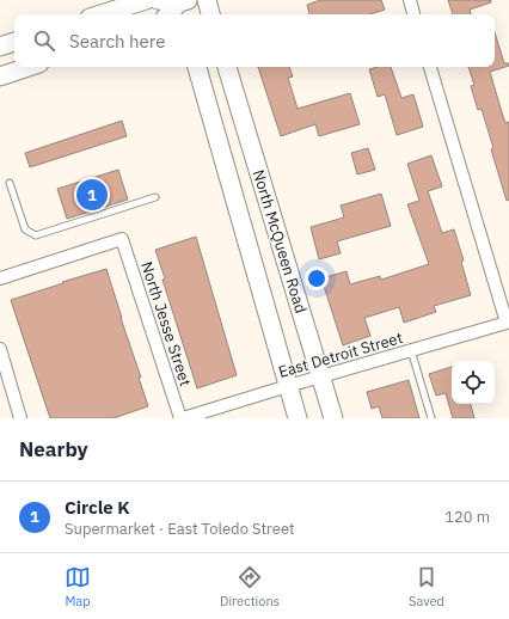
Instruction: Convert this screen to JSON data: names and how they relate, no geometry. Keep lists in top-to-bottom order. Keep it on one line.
{"streets":{"main road":["North McQueen Road"],"street":["North Jesse Street","East Detroit Street"]},"crossings":[["North McQueen Road","East Detroit Street"],["North Jesse Street","East Detroit Street"]],"page":{"search":"Search here","pins":"1","heading":"Nearby","list":[{"mark":"1","name":"Circle K","note":"Supermarket · East Toledo Street","value":"120 m"}],"nav":["Map","Directions","Saved"]}}
